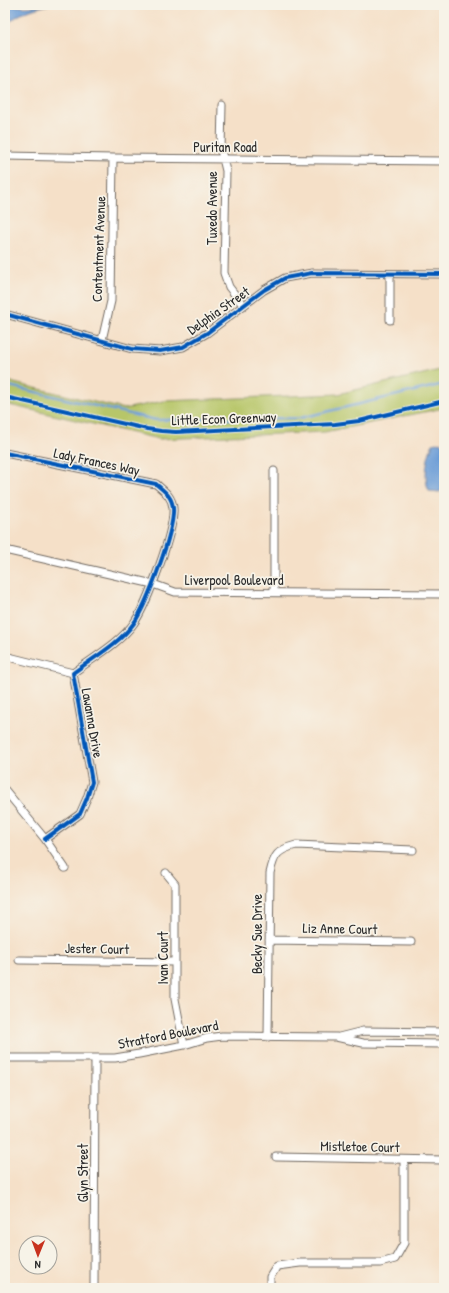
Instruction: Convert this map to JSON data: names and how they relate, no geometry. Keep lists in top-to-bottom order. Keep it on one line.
{"streets":{"street":["Puritan Road","Tuxedo Avenue","Contentment Avenue","Delphia Street","Lady Frances Way","Liverpool Boulevard","Lawanna Drive","Liz Anne Court","Becky Sue Drive","Jester Court","Ivan Court","Stratford Boulevard","Mistletoe Court","Glyn Street"],"cycle path":["Little Econ Greenway"]},"crossings":[["Puritan Road","Tuxedo Avenue"],["Puritan Road","Contentment Avenue"],["Tuxedo Avenue","Delphia Street"],["Contentment Avenue","Delphia Street"],["Lady Frances Way","Lawanna Drive"],["Liverpool Boulevard","Lawanna Drive"],["Liz Anne Court","Becky Sue Drive"],["Becky Sue Drive","Stratford Boulevard"],["Jester Court","Ivan Court"],["Ivan Court","Stratford Boulevard"],["Stratford Boulevard","Glyn Street"]],"north":"bottom"}
